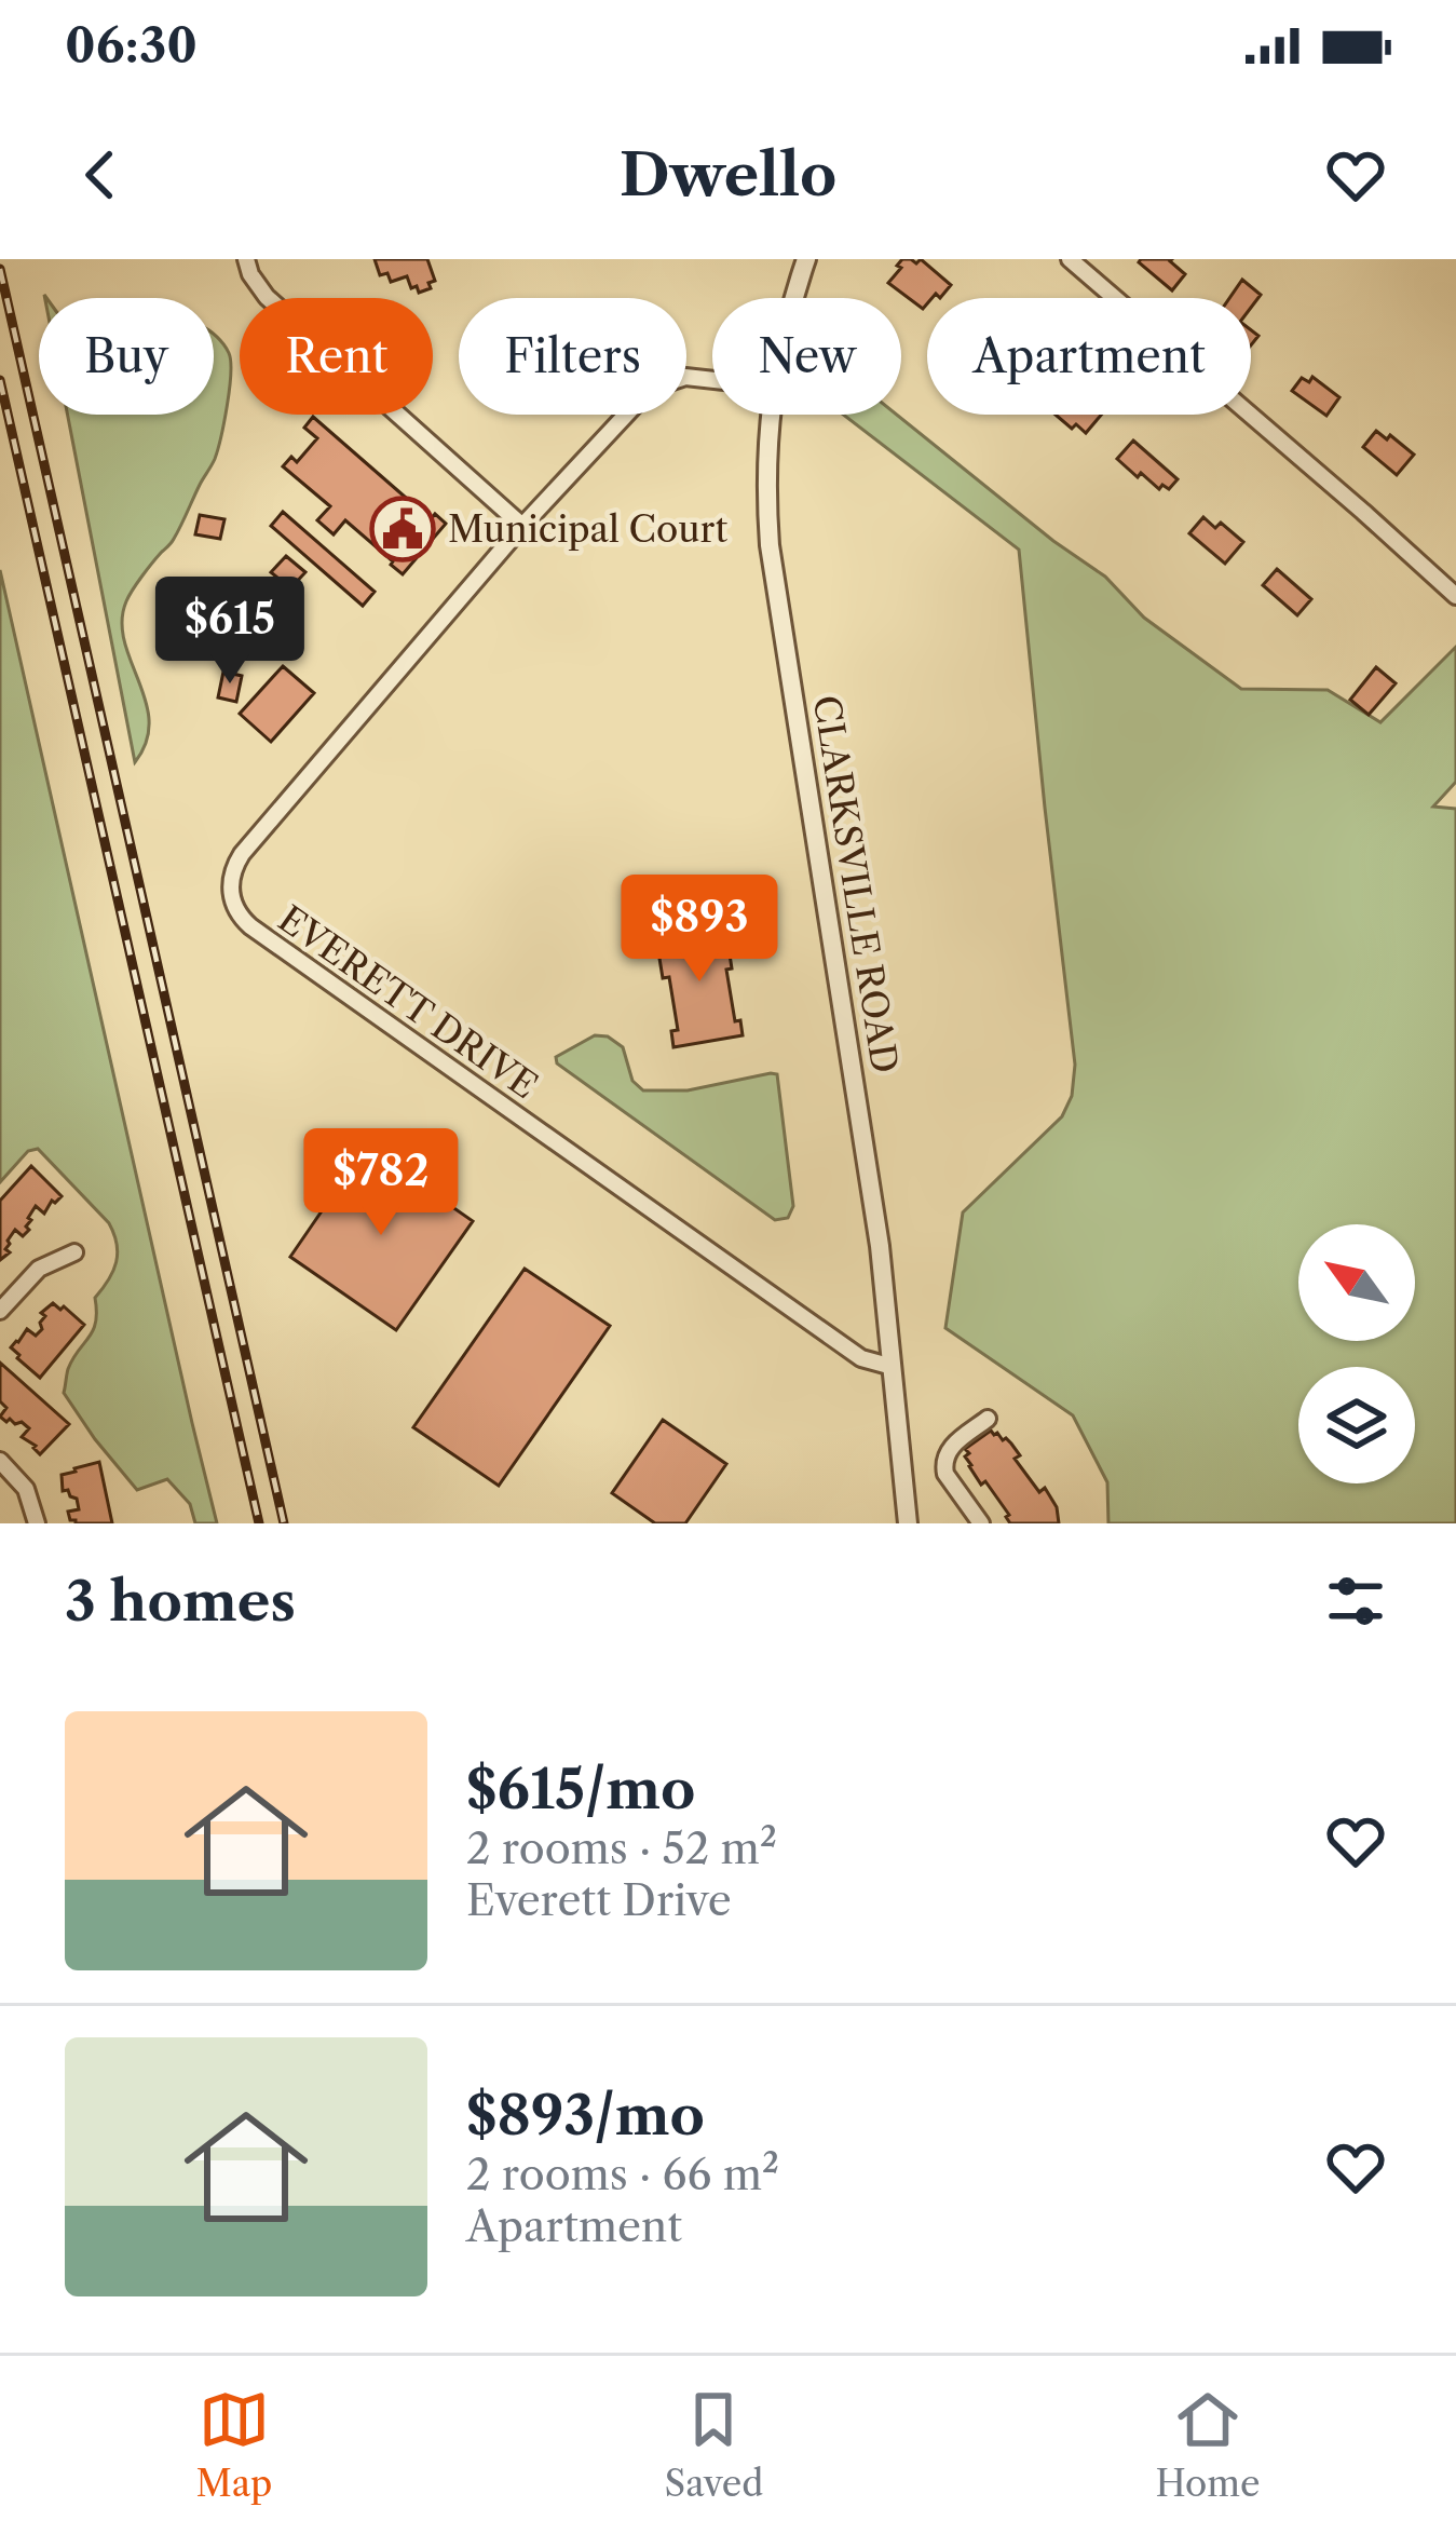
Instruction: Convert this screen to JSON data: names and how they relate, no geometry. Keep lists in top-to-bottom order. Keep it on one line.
{"streets":{"street":["CLARKSVILLE ROAD","EVERETT DRIVE"]},"crossings":[["CLARKSVILLE ROAD","EVERETT DRIVE"]],"places":{"public building":["Municipal Court"]},"north":"top left","page":{"status":"06:30","header":"Dwello","chip":["Buy","Rent","Filters","New","Apartment"],"price":["$615","$893","$782"],"heading":"3 homes","list":[{"name":"$615/mo","note":"2 rooms · 52 m² · Everett Drive"},{"name":"$893/mo","note":"2 rooms · 66 m² · Apartment"}],"tabs":["Map","Saved","Home"]}}
